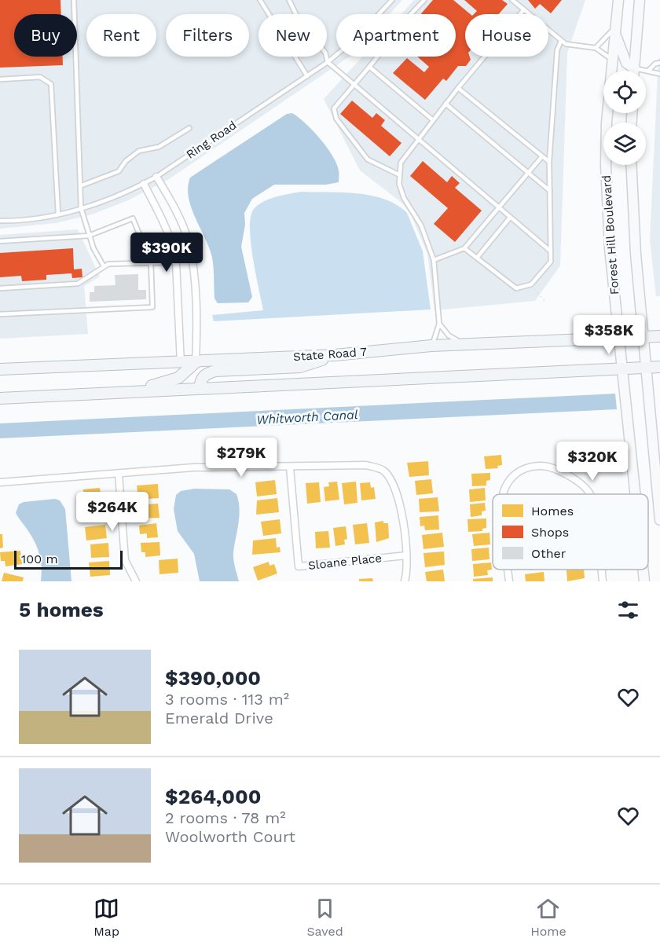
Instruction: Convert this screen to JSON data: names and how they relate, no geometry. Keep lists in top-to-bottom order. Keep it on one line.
{"streets":{"main road":["Forest Hill Boulevard","State Road 7"],"street":["Sloane Place"],"lane":["Ring Road"]},"crossings":[["Forest Hill Boulevard","State Road 7"]],"water":["Whitworth Canal"],"legend":["Homes","Shops","Other"],"scale_bar":"100 m","page":{"chip":["Buy","Rent","Filters","New","Apartment","House"],"price":["$390K","$358K","$279K","$320K","$264K"],"scale":"100 m","heading":"5 homes","list":[{"name":"$390,000","note":"3 rooms · 113 m² · Emerald Drive"},{"name":"$264,000","note":"2 rooms · 78 m² · Woolworth Court"}],"tabs":["Map","Saved","Home"]}}
